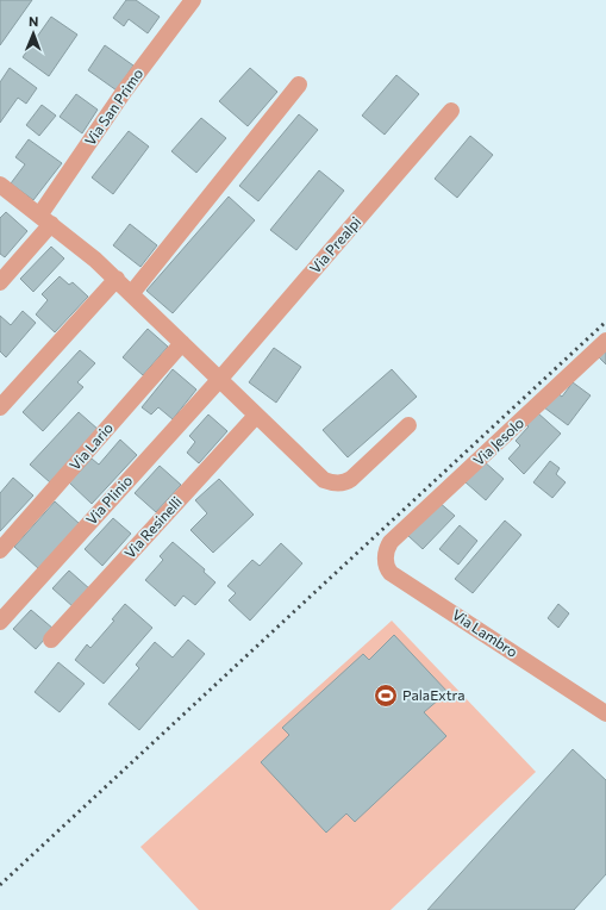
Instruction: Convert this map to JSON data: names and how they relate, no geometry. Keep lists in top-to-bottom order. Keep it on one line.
{"streets":{"street":["Via San Primo","Via Prealpi","Via Jesolo","Via Lario","Via Plinio","Via Resinelli","Via Lambro"]},"crossings":[["Via Prealpi","Via Plinio"],["Via Jesolo","Via Lambro"]],"places":{"sports":["PalaExtra"]},"north":"top"}
